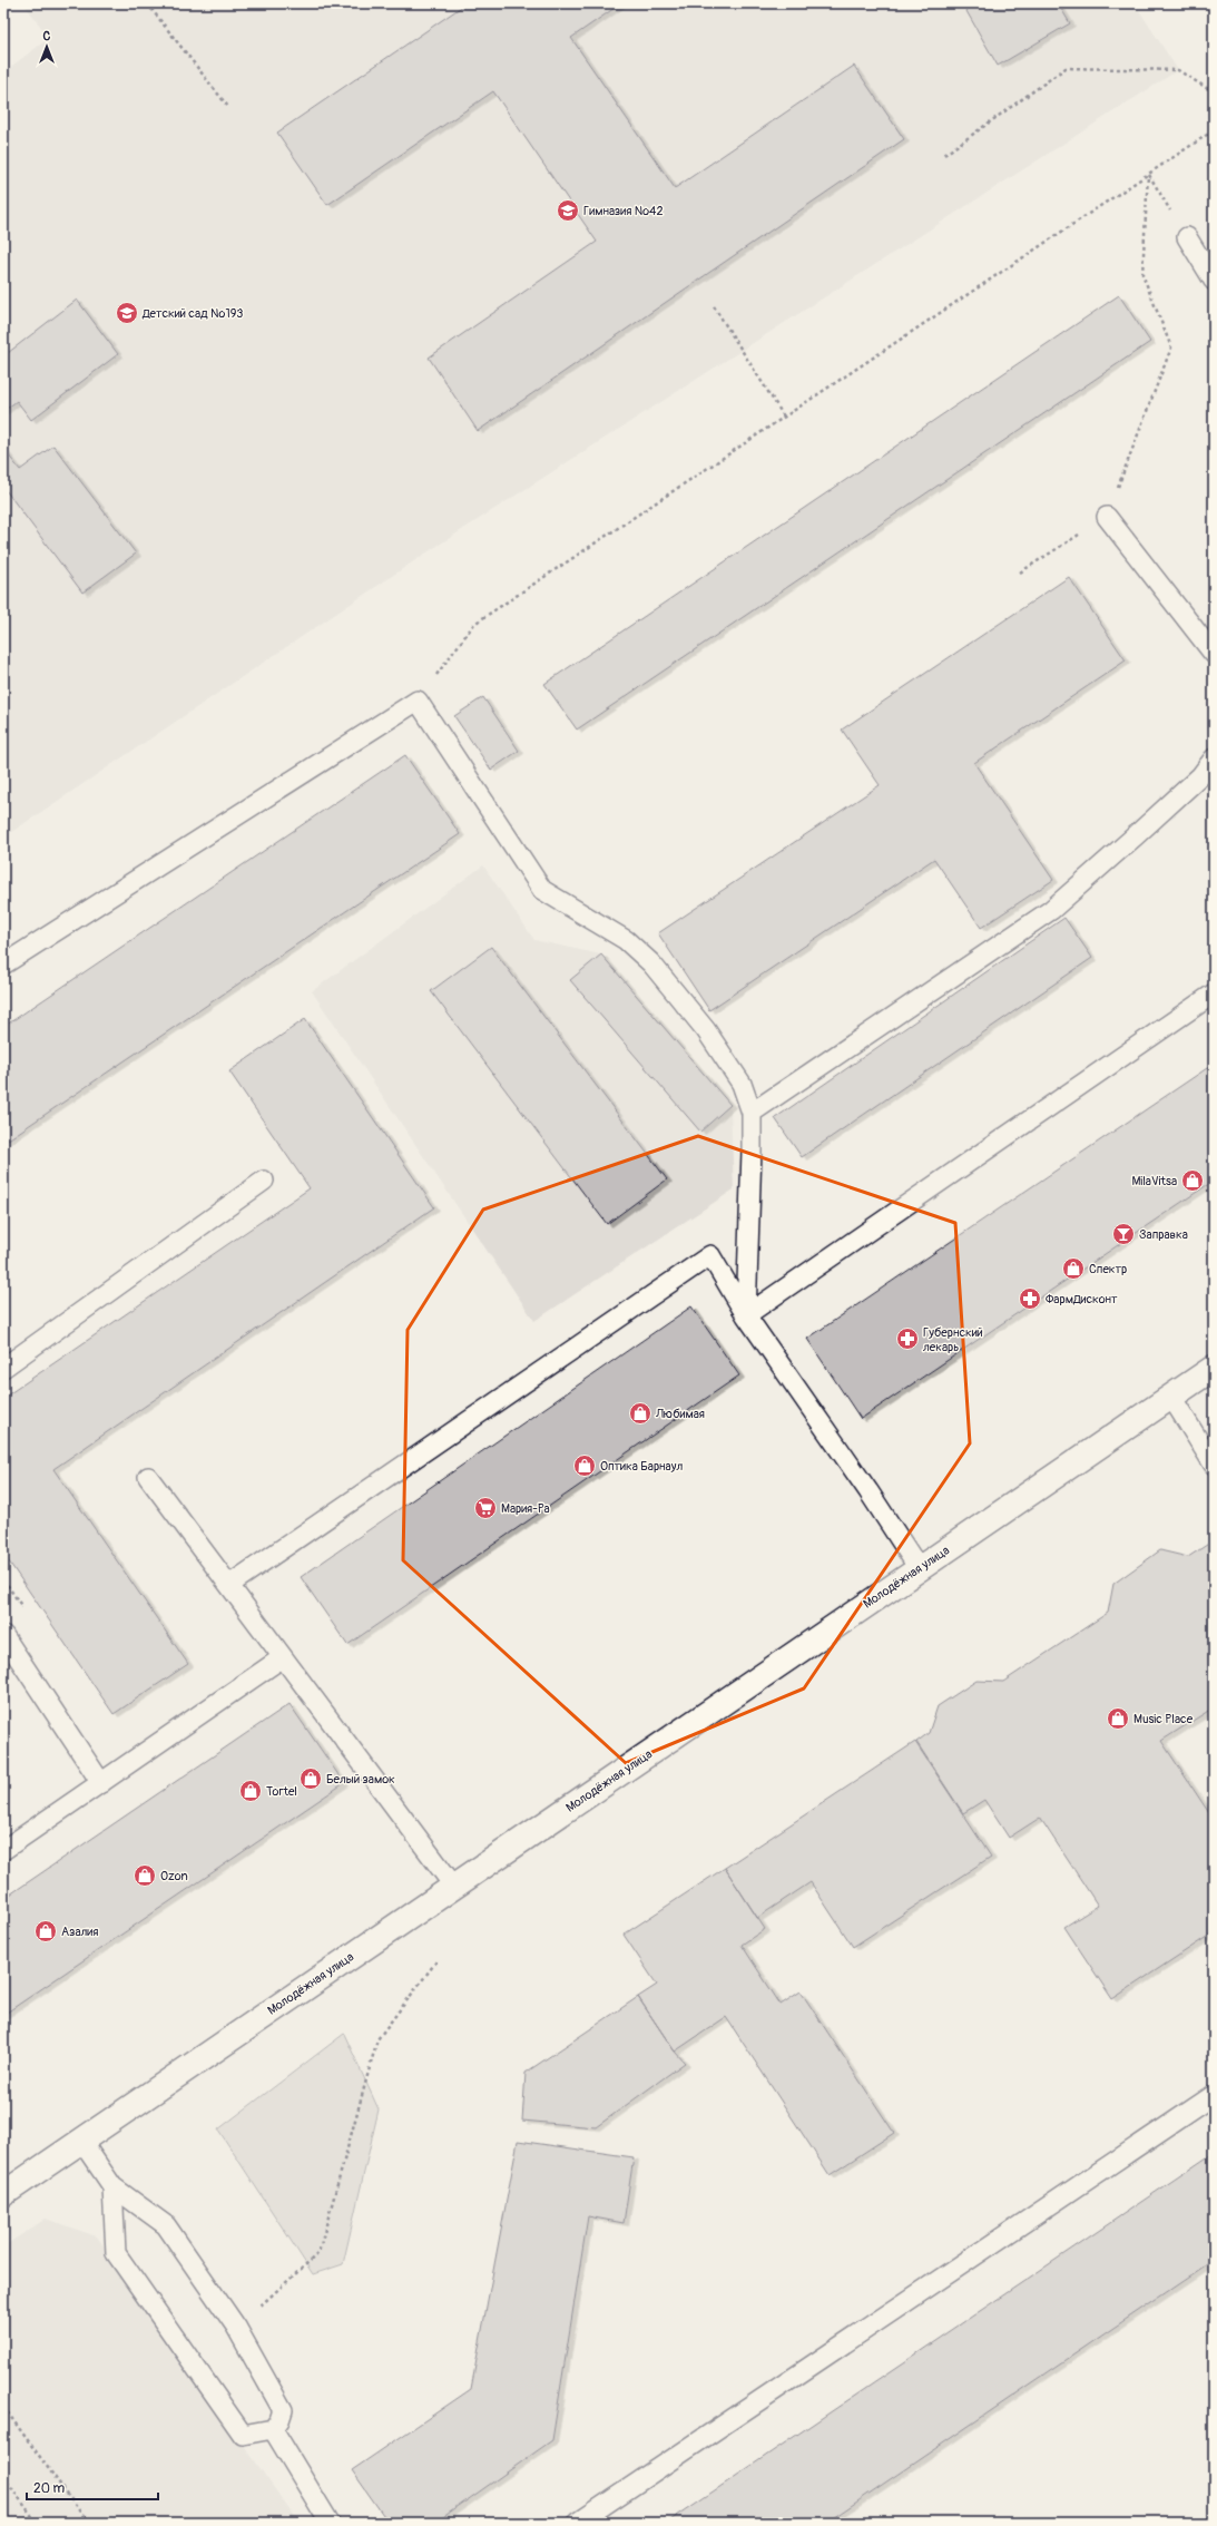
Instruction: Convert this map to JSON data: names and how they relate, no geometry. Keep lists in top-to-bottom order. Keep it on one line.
{"streets":{"street":["Молодёжная улица"]},"places":{"school or university":["Гимназия №42","Детский сад №193"],"shop":["MilaVitsa","Спектр","Любимая","Оптика Барнаул","Music Place","Белый замок","Tortel","Ozon","Азалия"],"bar":["Заправка"],"pharmacy":["ФармДисконт","Губернский лекарь"],"supermarket":["Мария-Ра"]},"scale_bar":"20 m","north":"top"}
